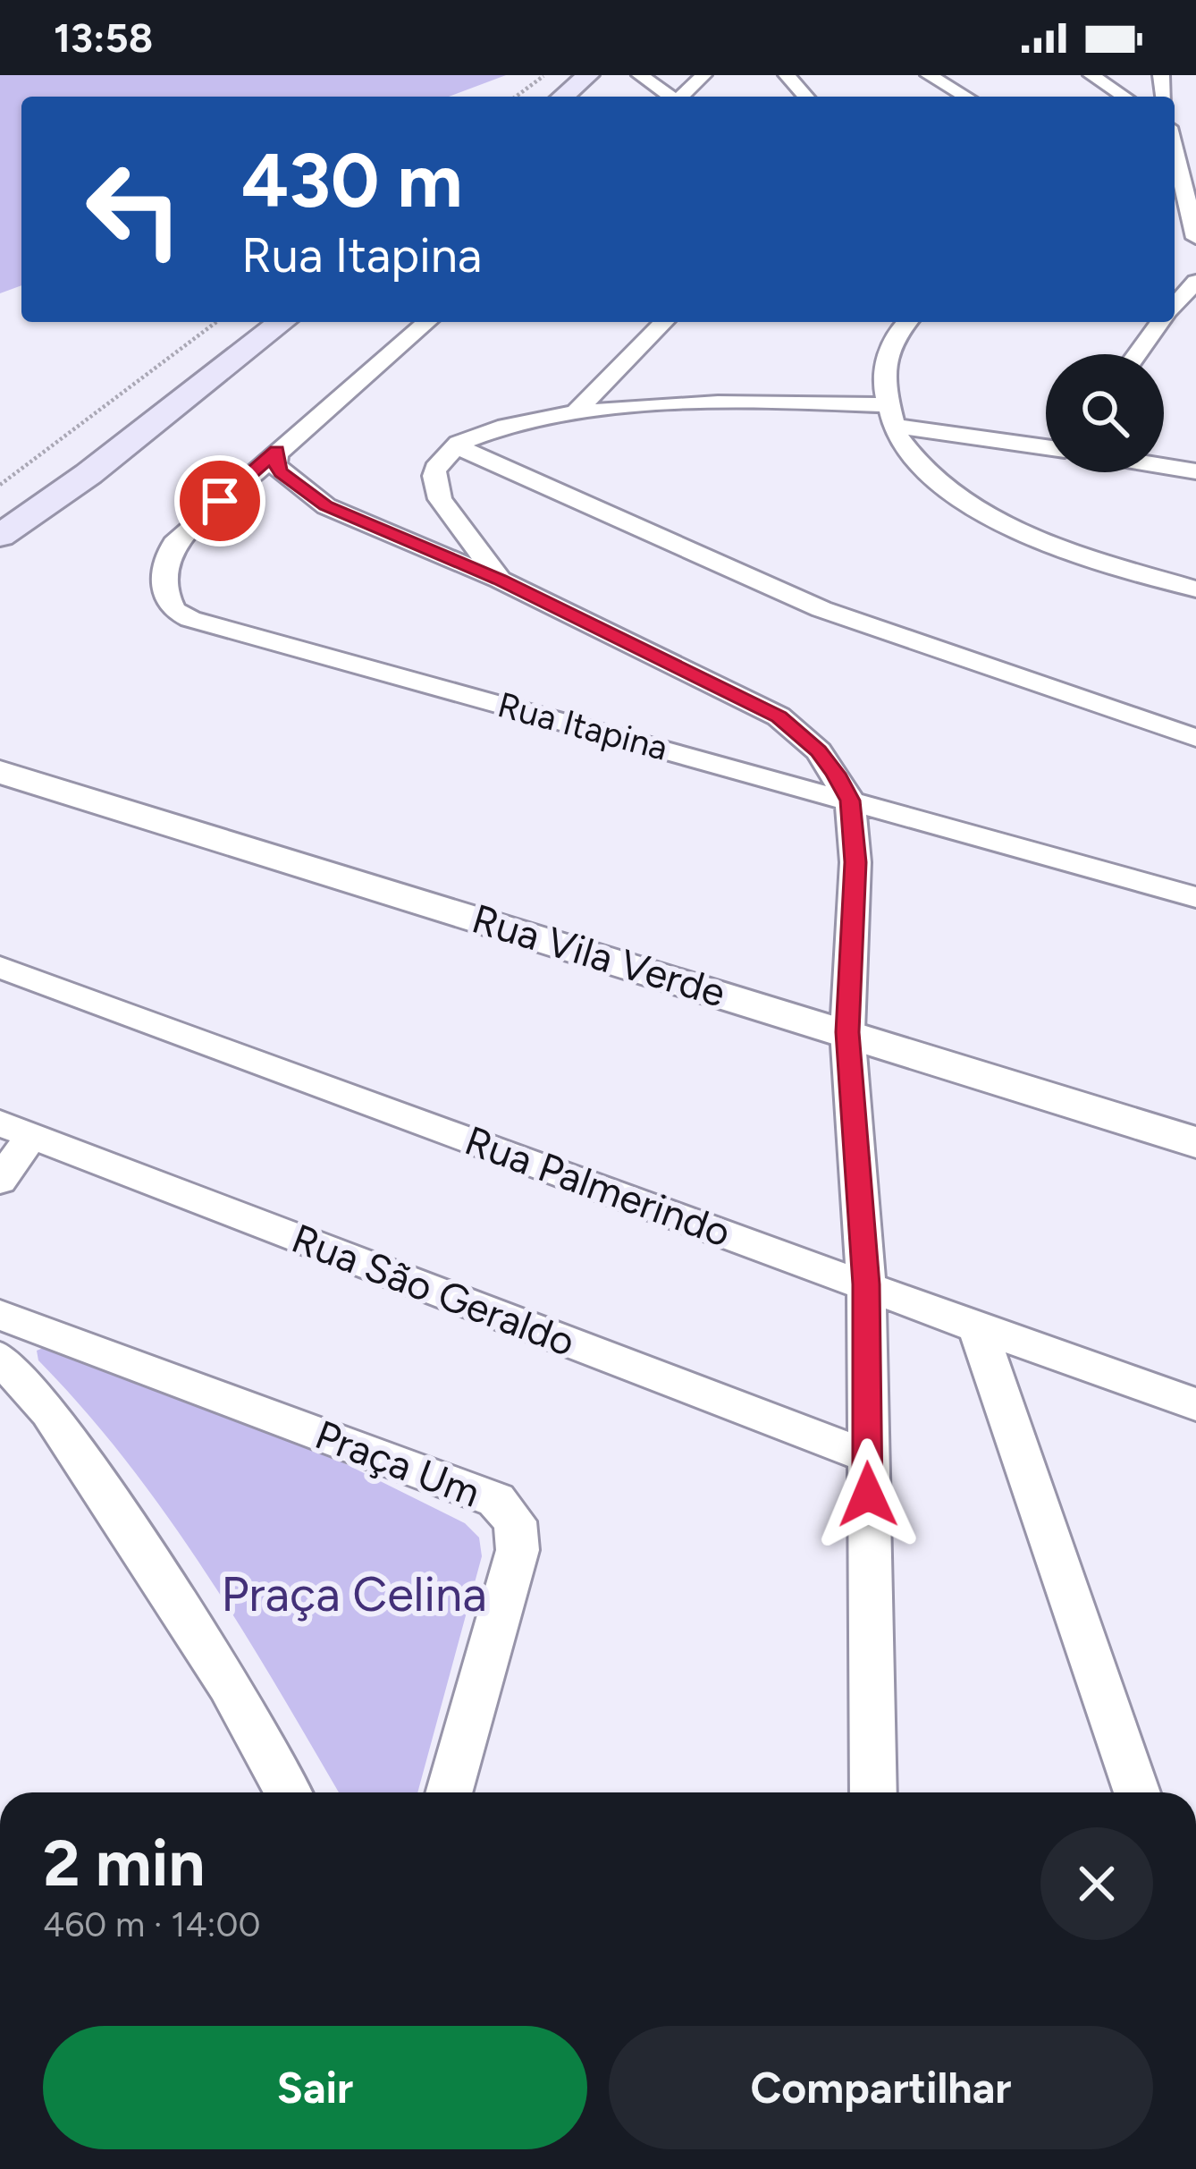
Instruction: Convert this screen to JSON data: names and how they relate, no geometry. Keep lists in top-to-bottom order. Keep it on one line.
{"streets":{"street":["Rua Itapina","Rua Vila Verde","Rua Palmerindo","Rua São Geraldo","Praça Um"]},"parks":["Praça Celina"],"page":{"status":"13:58","turn":["430 m","Rua Itapina"],"heading":["2 min","460 m · 14:00"],"buttons":["Sair","Compartilhar"]}}
